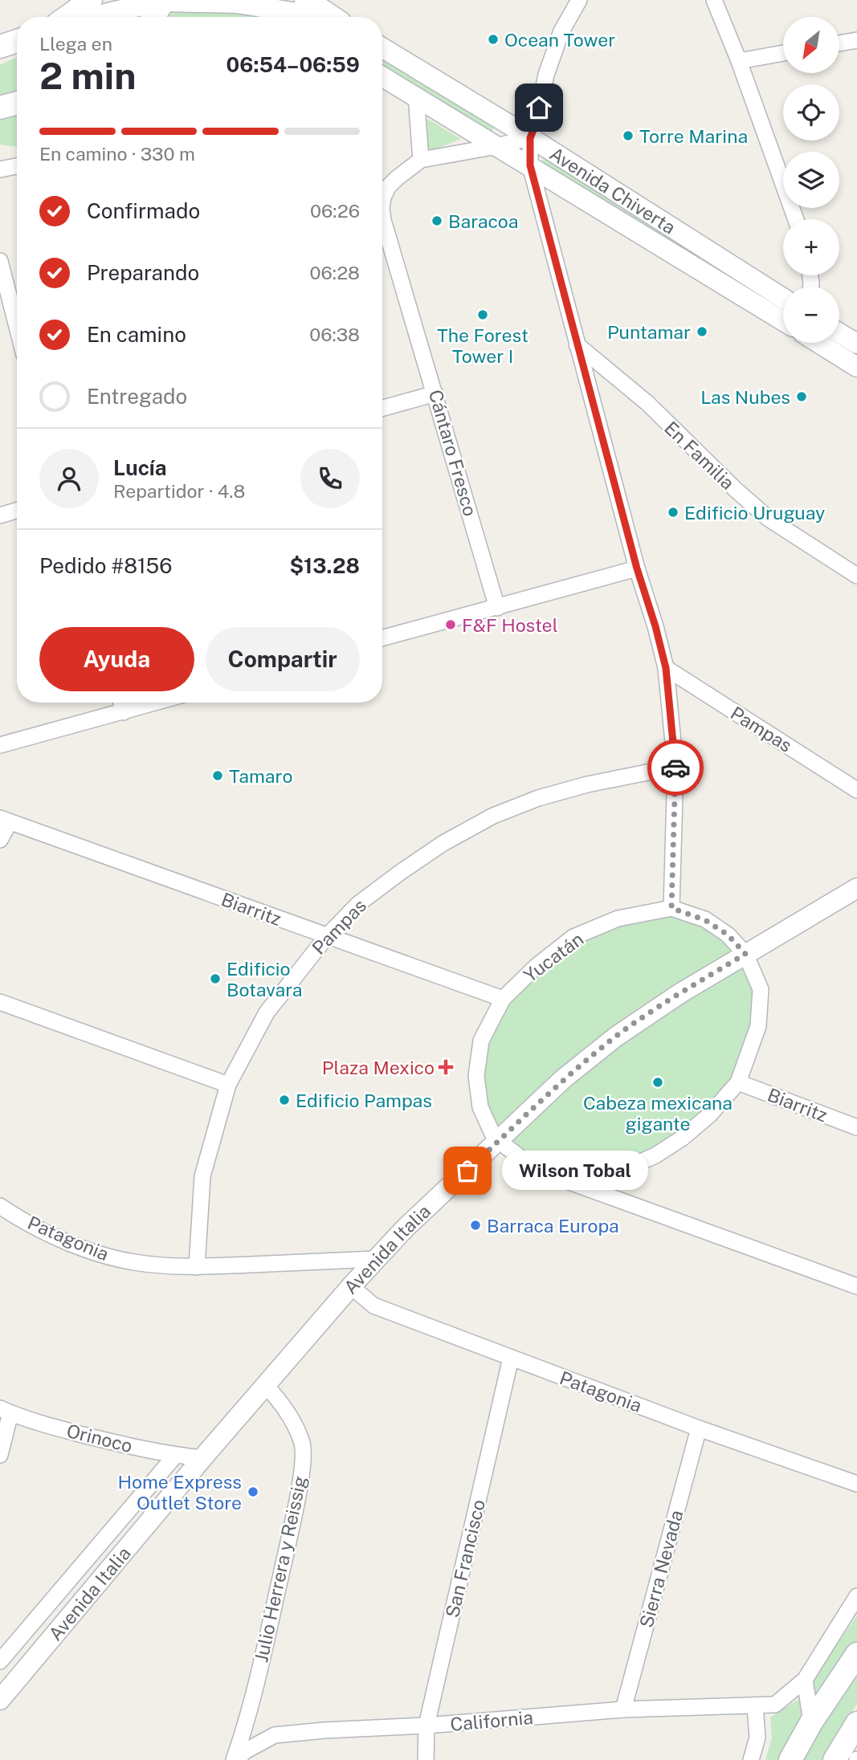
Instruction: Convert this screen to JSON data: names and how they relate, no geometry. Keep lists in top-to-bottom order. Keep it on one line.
{"streets":{"street":["Avenida Chiverta","Cántaro Fresco","En Familia","Pampas","Biarritz","Yucatán","Patagonia","Avenida Italia","Orinoco","San Francisco","Julio Herrera y Reissig","Sierra Nevada","California"]},"crossings":[["Avenida Chiverta","Cántaro Fresco"],["Pampas","Biarritz"],["Pampas","Patagonia"],["Biarritz","Yucatán"],["Yucatán","Avenida Italia"],["Patagonia","Avenida Italia"],["Patagonia","San Francisco"],["Patagonia","Sierra Nevada"],["Avenida Italia","Orinoco"],["Avenida Italia","Julio Herrera y Reissig"],["San Francisco","California"],["Julio Herrera y Reissig","California"],["Sierra Nevada","California"]],"places":{"other":["Ocean Tower","Torre Marina","Baracoa","The Forest Tower I","Puntamar","Las Nubes","Edificio Uruguay","F&F Hostel","Tamaro","Edificio Botavara","Cabeza mexicana gigante","Edificio Pampas","Wilson Tobal","Barraca Europa","Home Express Outlet Store"],"health":["Plaza Mexico"]},"north":"bottom left","page":{"map_buttons":["+","−"],"heading":["2 min","Llega en","06:54–06:59"],"panel":["Lucía","Repartidor · 4.8","Pedido #8156","$13.28"],"bar":"En camino · 330 m","list":[["Confirmado","06:26"],["Preparando","06:28"],["En camino","06:38"],"Entregado"],"buttons":["Ayuda","Compartir"],"bubble":"Wilson Tobal"}}
